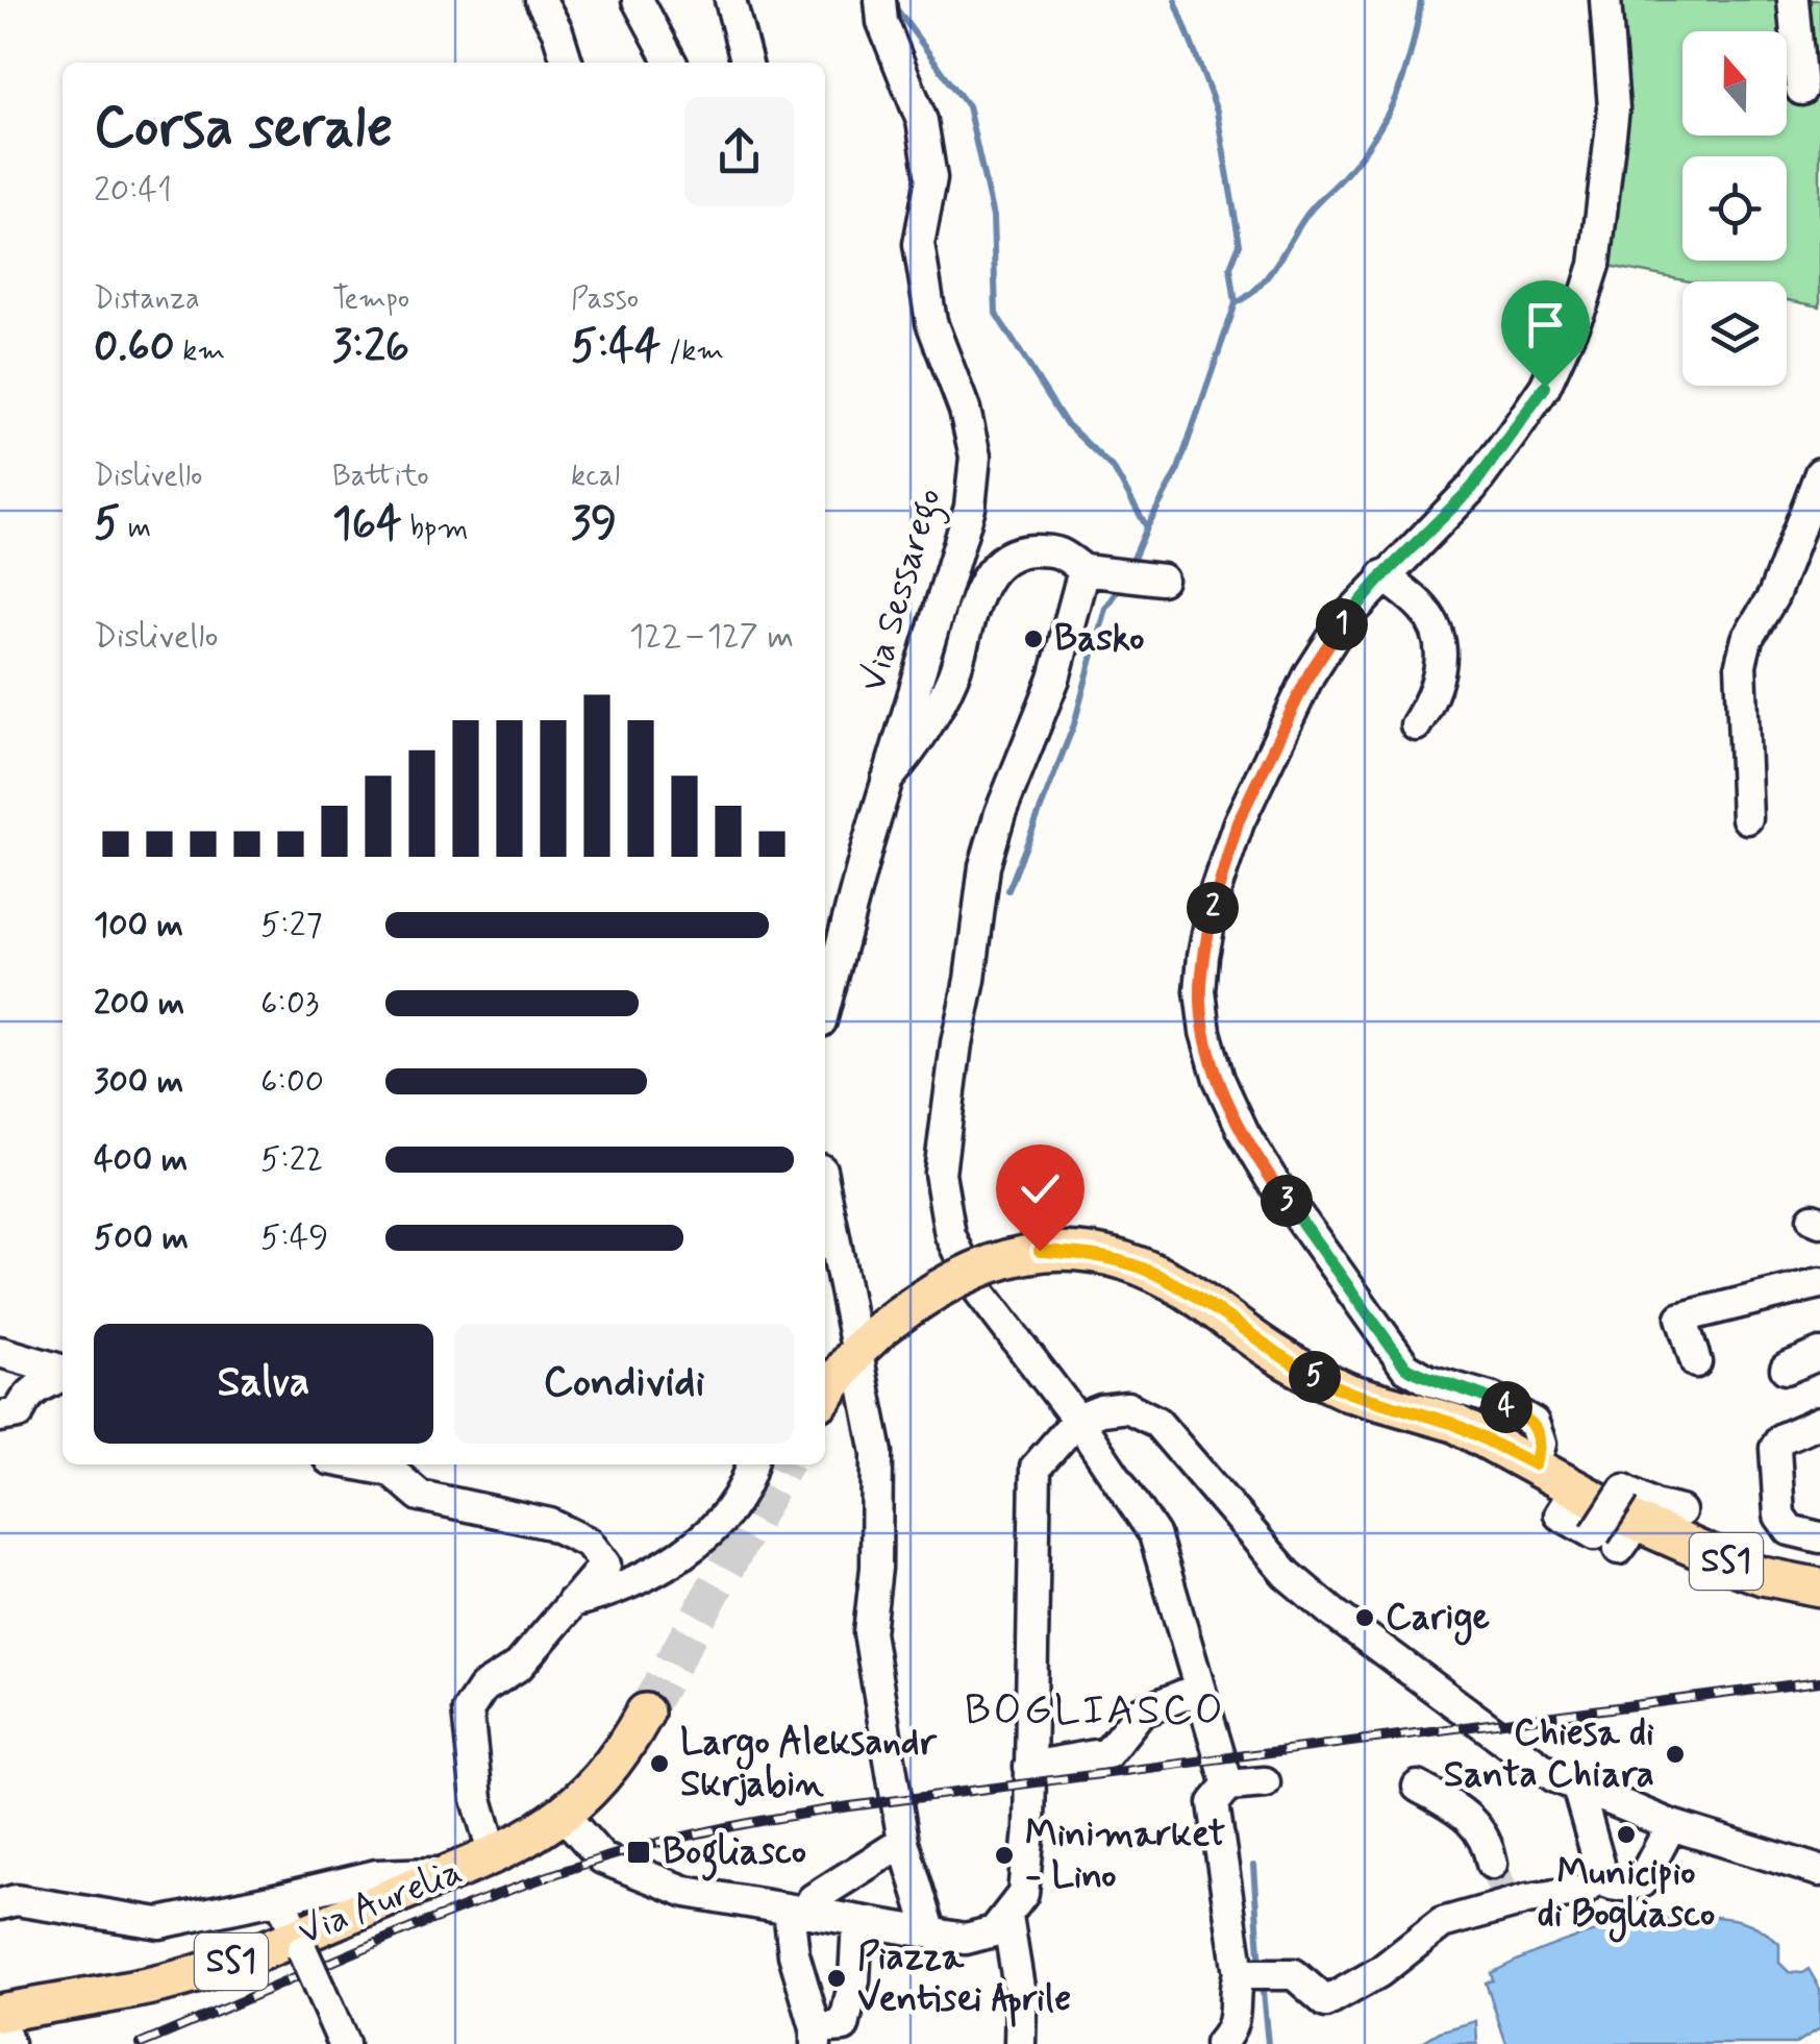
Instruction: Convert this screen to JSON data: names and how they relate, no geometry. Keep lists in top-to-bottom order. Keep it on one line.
{"streets":{"main road":["SS1","Via Aurelia"],"street":["Via Sessarego"]},"districts":["BOGLIASCO"],"places":{"other":["Basko","Carige","Chiesa di Santa Chiara","Largo Aleksandr Skrjabin","Municipio di Bogliasco","Minimarket - Lino","Piazza Ventisei Aprile"],"transit":["Bogliasco"]},"north":"top","page":{"heading":["Corsa serale","20:41"],"stats":[["Distanza","0.60 km"],["Tempo","3:26"],["Passo","5:44 /km"],["Dislivello","5 m"],["Battito","164 bpm"],["kcal","39"]],"chart":["Dislivello","122–127 m"],"pins":["1","2","3","5","4"],"list":[{"name":"100 m","note":"5:27"},{"name":"200 m","note":"6:03"},{"name":"300 m","note":"6:00"},{"name":"400 m","note":"5:22"},{"name":"500 m","note":"5:49"}],"buttons":["Salva","Condividi"]}}
